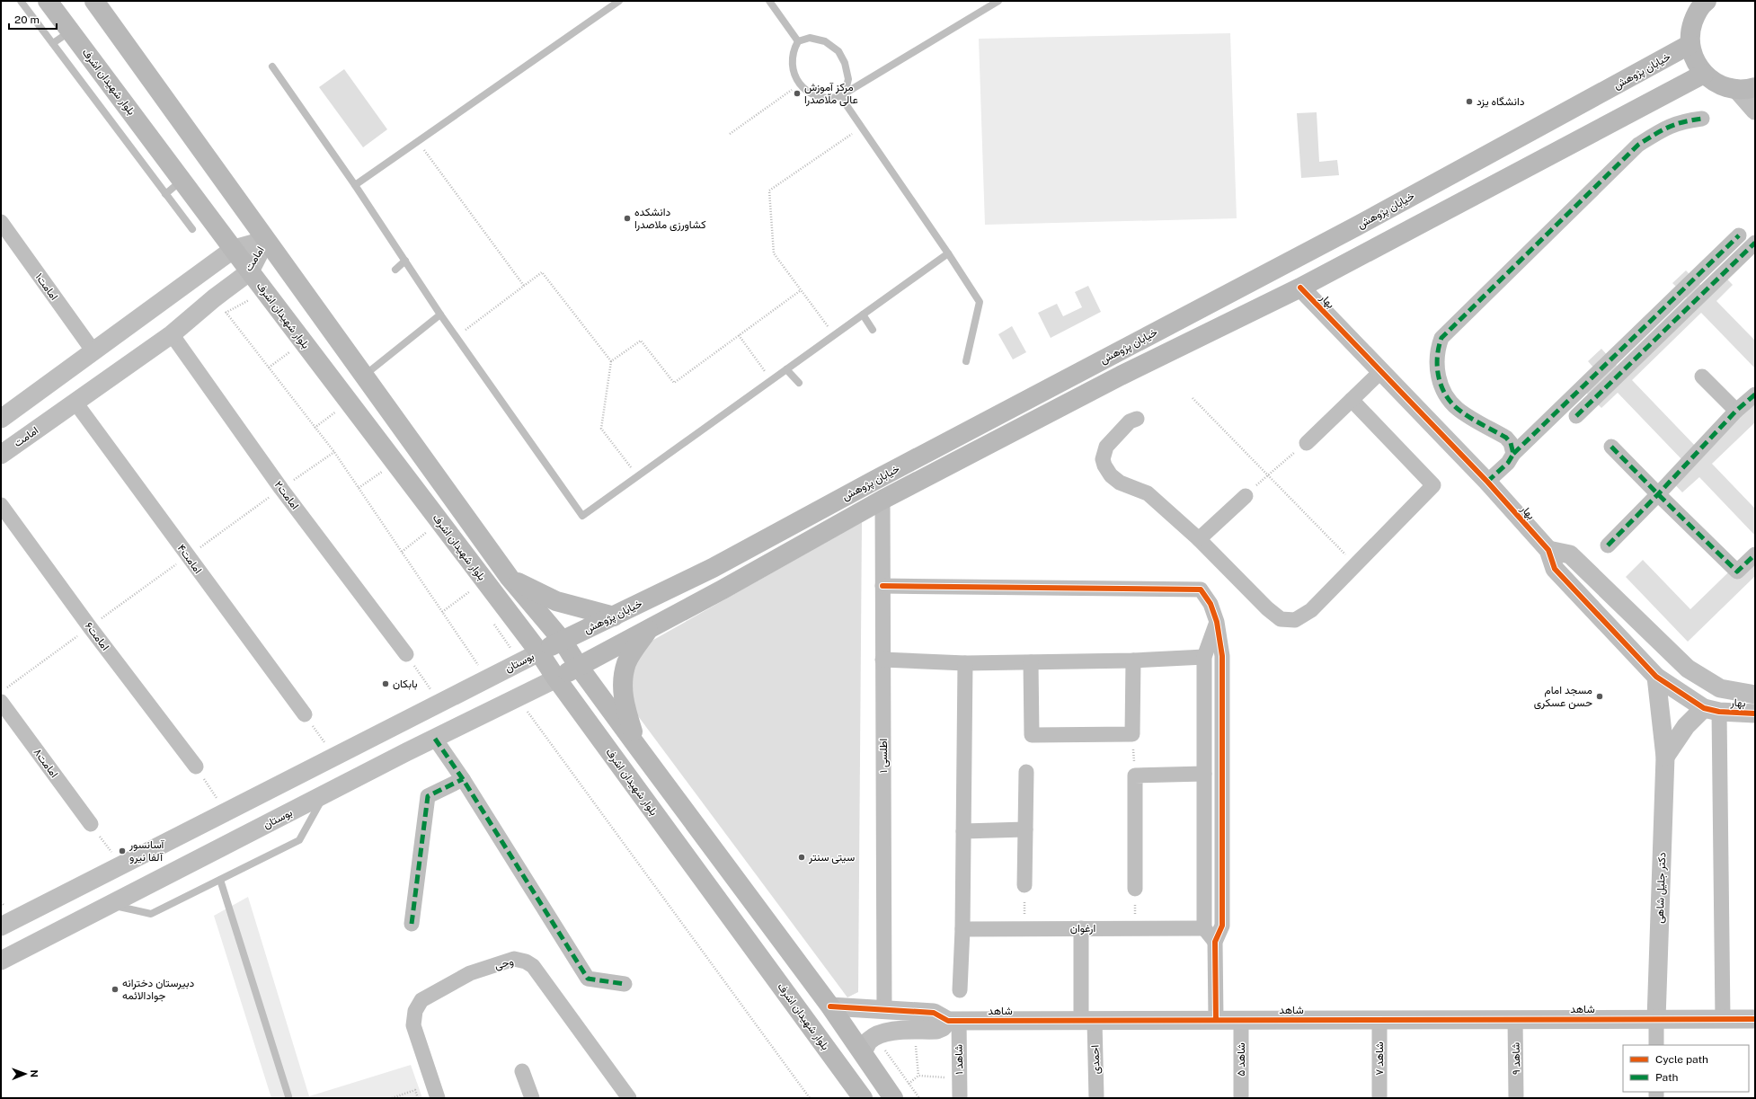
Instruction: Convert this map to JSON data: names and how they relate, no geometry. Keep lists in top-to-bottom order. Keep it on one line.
{"streets":{"main road":["خیابان پژوهش","بلوار شهیدان اشرف"],"street":["امامت","امامت۱","بهار","امامت۲","امامت۴","امامت۶","بوستان","اطلسی ۱","امامت۸","دکتر جلیل شاهی","ارغوان","وحی","شاهد","شاهد ۷","شاهد ۹","شاهد ۱","احمدی","شاهد ۵"]},"crossings":[["خیابان پژوهش","بلوار شهیدان اشرف"],["خیابان پژوهش","بهار"],["خیابان پژوهش","بوستان"],["خیابان پژوهش","اطلسی ۱"],["بلوار شهیدان اشرف","امامت"],["بلوار شهیدان اشرف","بوستان"],["بلوار شهیدان اشرف","شاهد"],["امامت","امامت۱"],["امامت","امامت۲"],["امامت","امامت۴"],["بهار","دکتر جلیل شاهی"],["اطلسی ۱","شاهد"],["دکتر جلیل شاهی","شاهد"],["ارغوان","احمدی"],["شاهد","شاهد ۷"],["شاهد","شاهد ۹"],["شاهد","شاهد ۱"],["شاهد","احمدی"],["شاهد","شاهد ۵"]],"places":["مرکز آموزش عالی ملّاصدرا","دانشگاه یزد","دانشکده کشاورزی ملاصدرا","بابکان","مسجد امام حسن عسکری","آسانسور آلفا نيرو","سیتی سنتر","دبیرستان دخترانه جوادالائمه"],"legend":["Cycle path","Path"],"scale_bar":"20 m","north":"right"}
